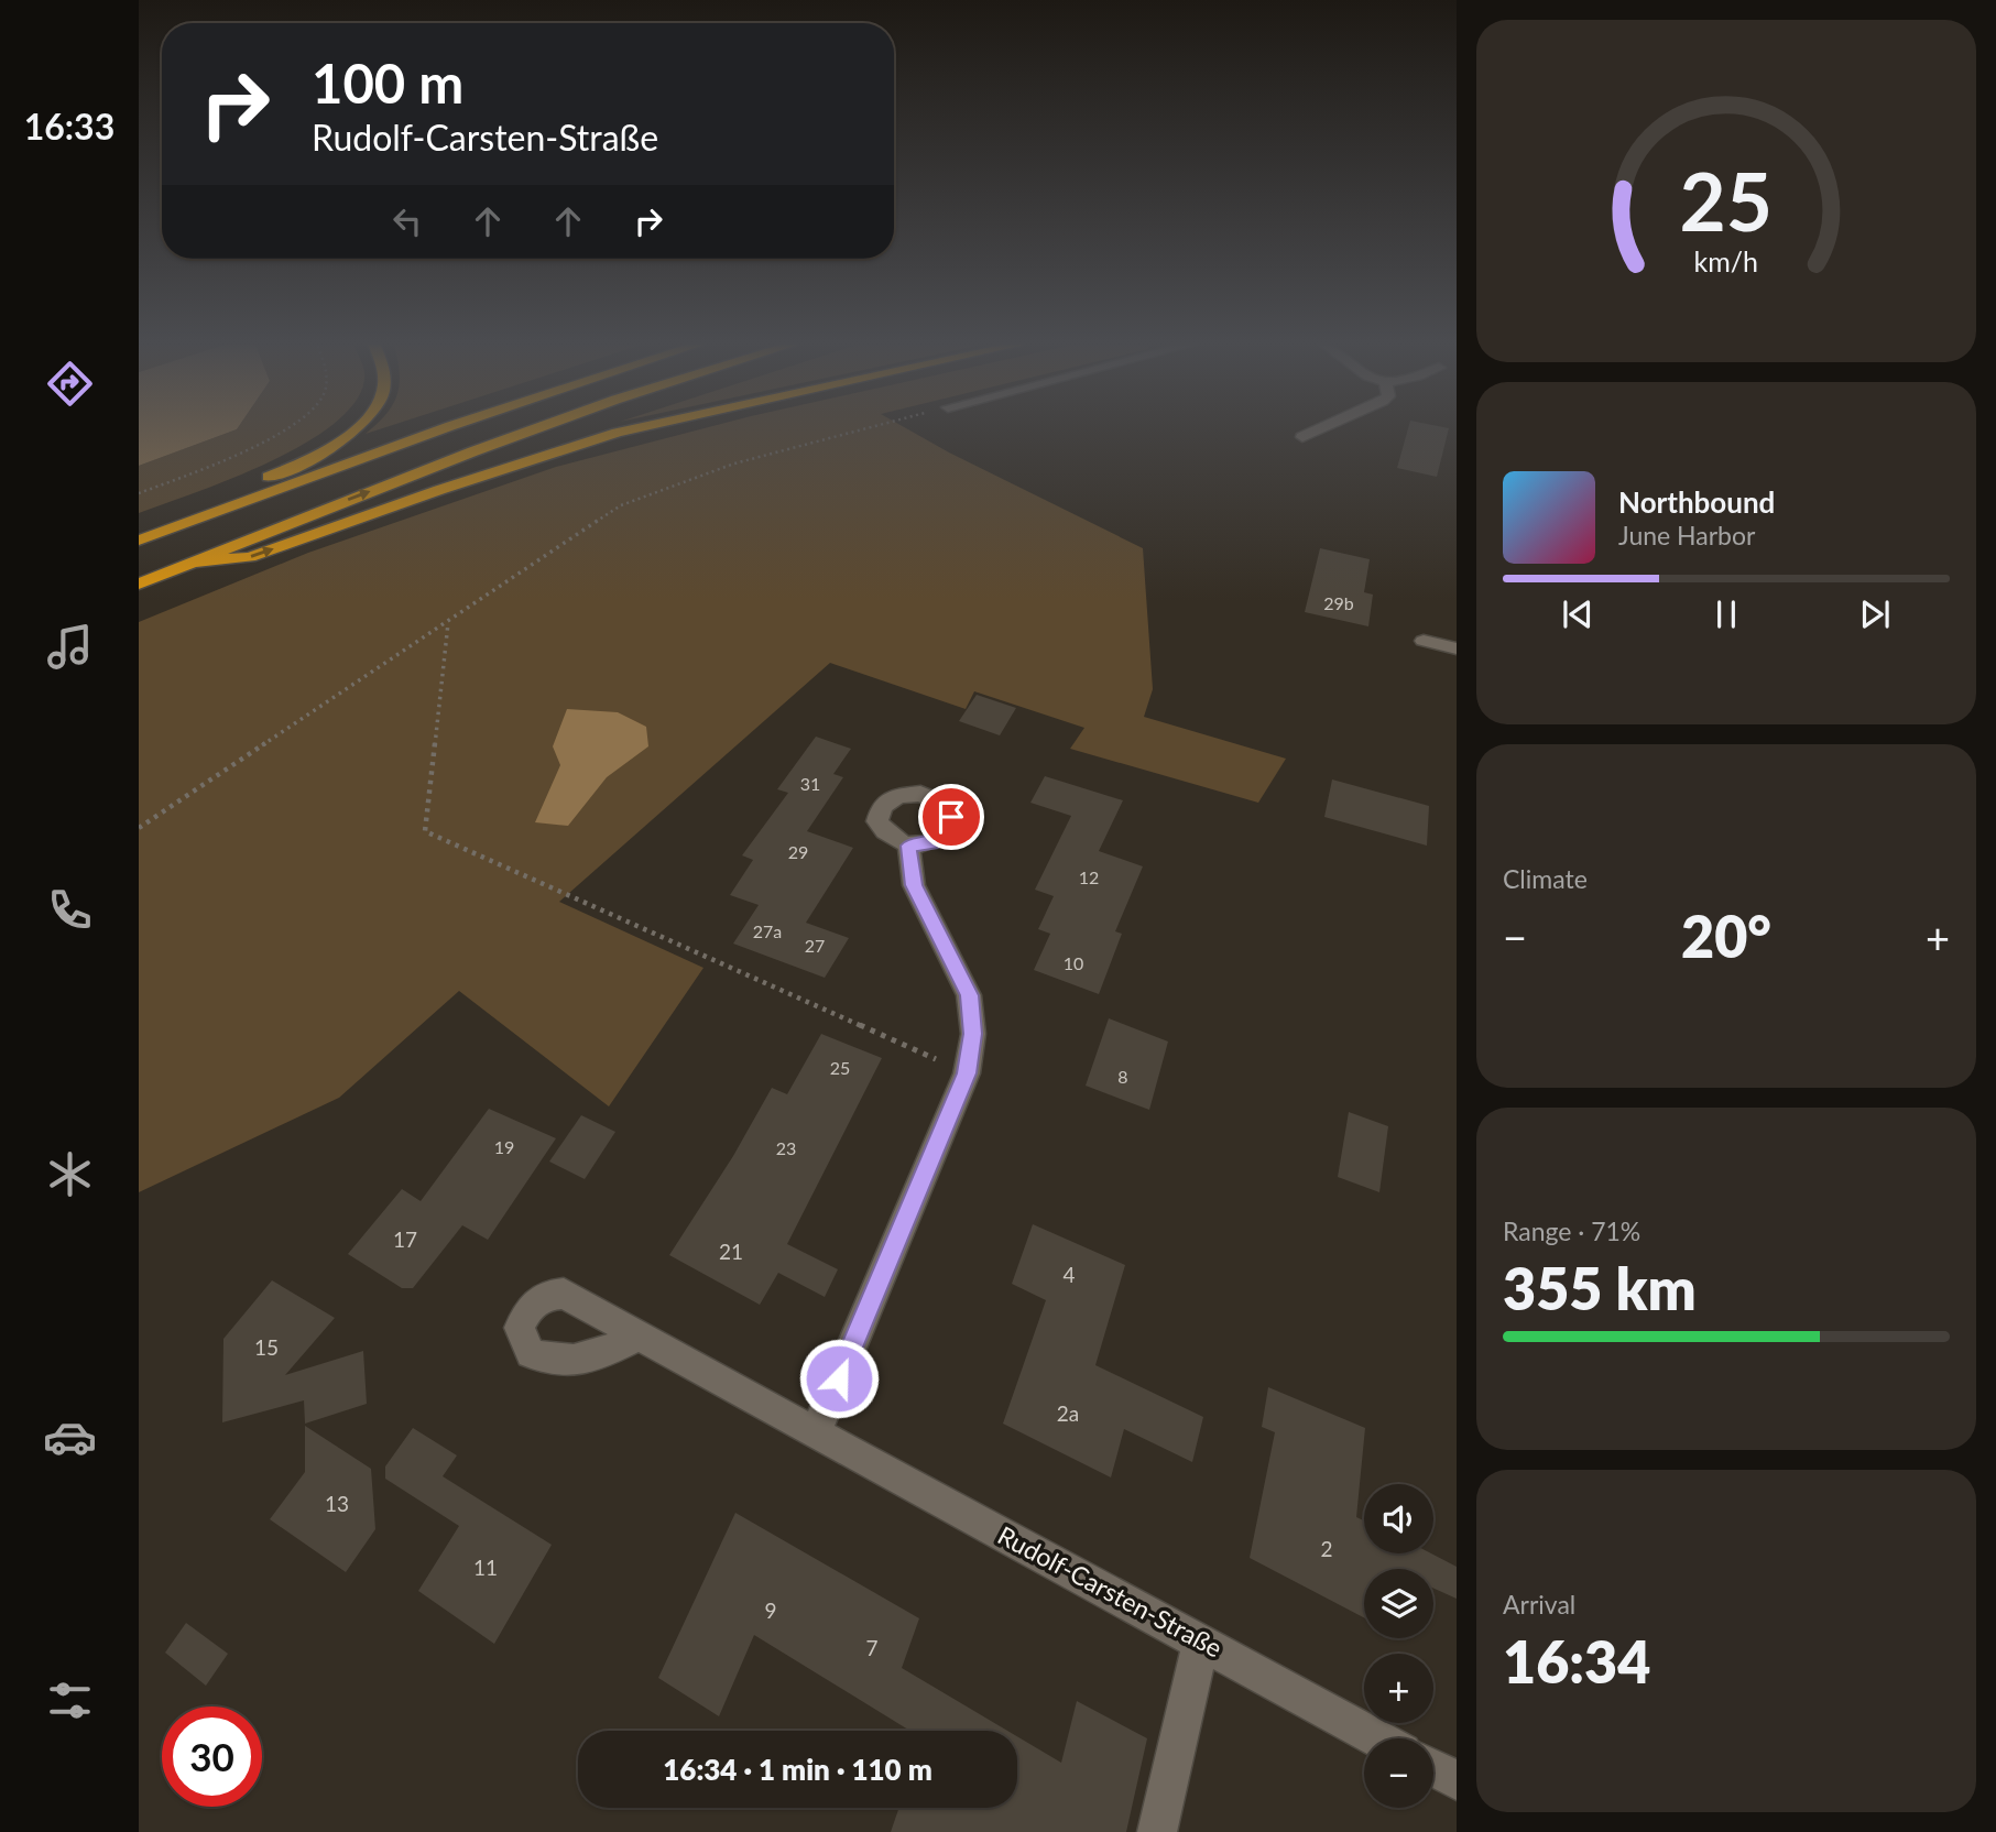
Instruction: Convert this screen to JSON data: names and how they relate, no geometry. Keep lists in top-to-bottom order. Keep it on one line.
{"streets":{"street":["Rudolf-Carsten-Straße"]},"house_numbers":["29b","31","29","12","27a","27","10","25","8","19","23","17","21","4","15","2a","13","2","11","9","7"],"page":{"tabs":"16:33","turn":["100 m","Rudolf-Carsten-Straße"],"song":["Northbound","June Harbor"],"tile":["Climate",["Range · 71%","355 km"],["Arrival","16:34"]],"heat":["−","20°","+"],"map_buttons":["+","−"],"limit":"30","trip":"16:34 · 1 min · 110 m","gauge":["25","km/h"]}}
